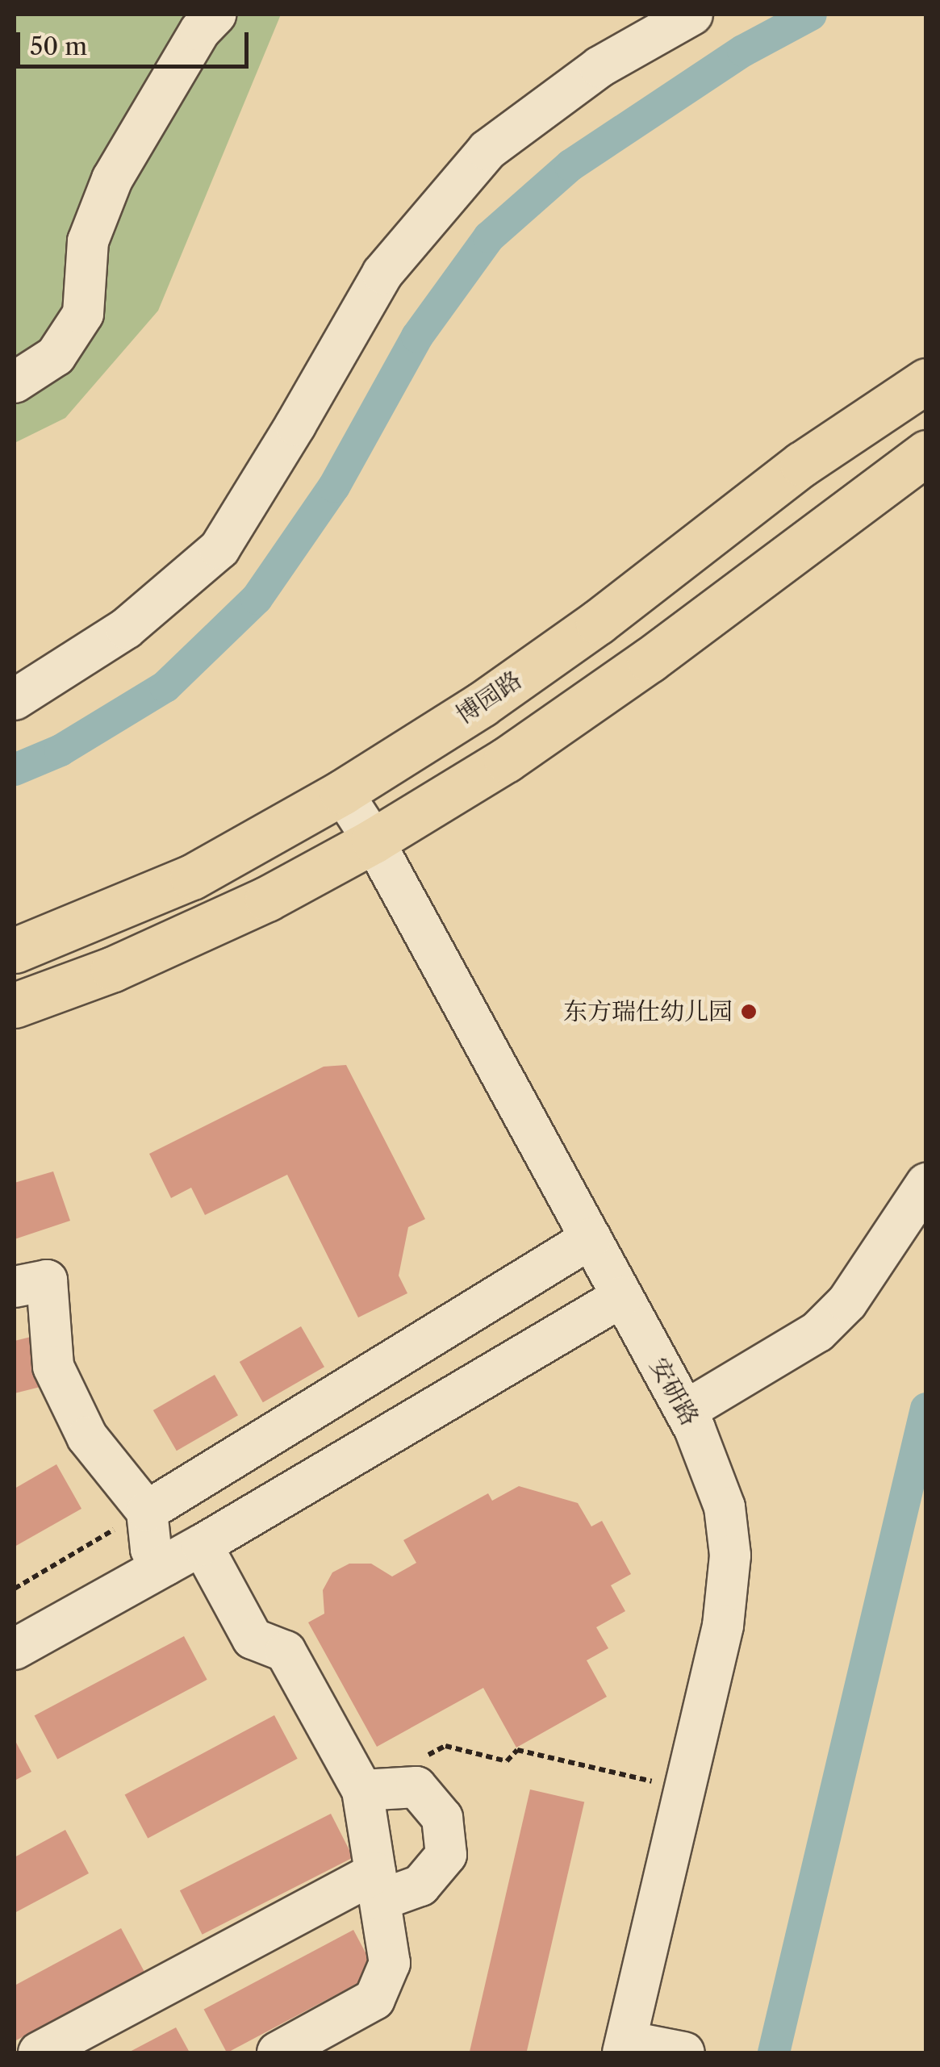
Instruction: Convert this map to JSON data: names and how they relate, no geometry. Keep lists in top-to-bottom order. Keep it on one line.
{"streets":{"main road":["博园路"],"street":["安研路"]},"crossings":[["博园路","安研路"]],"places":["东方瑞仕幼儿园"],"scale_bar":"50 m"}
